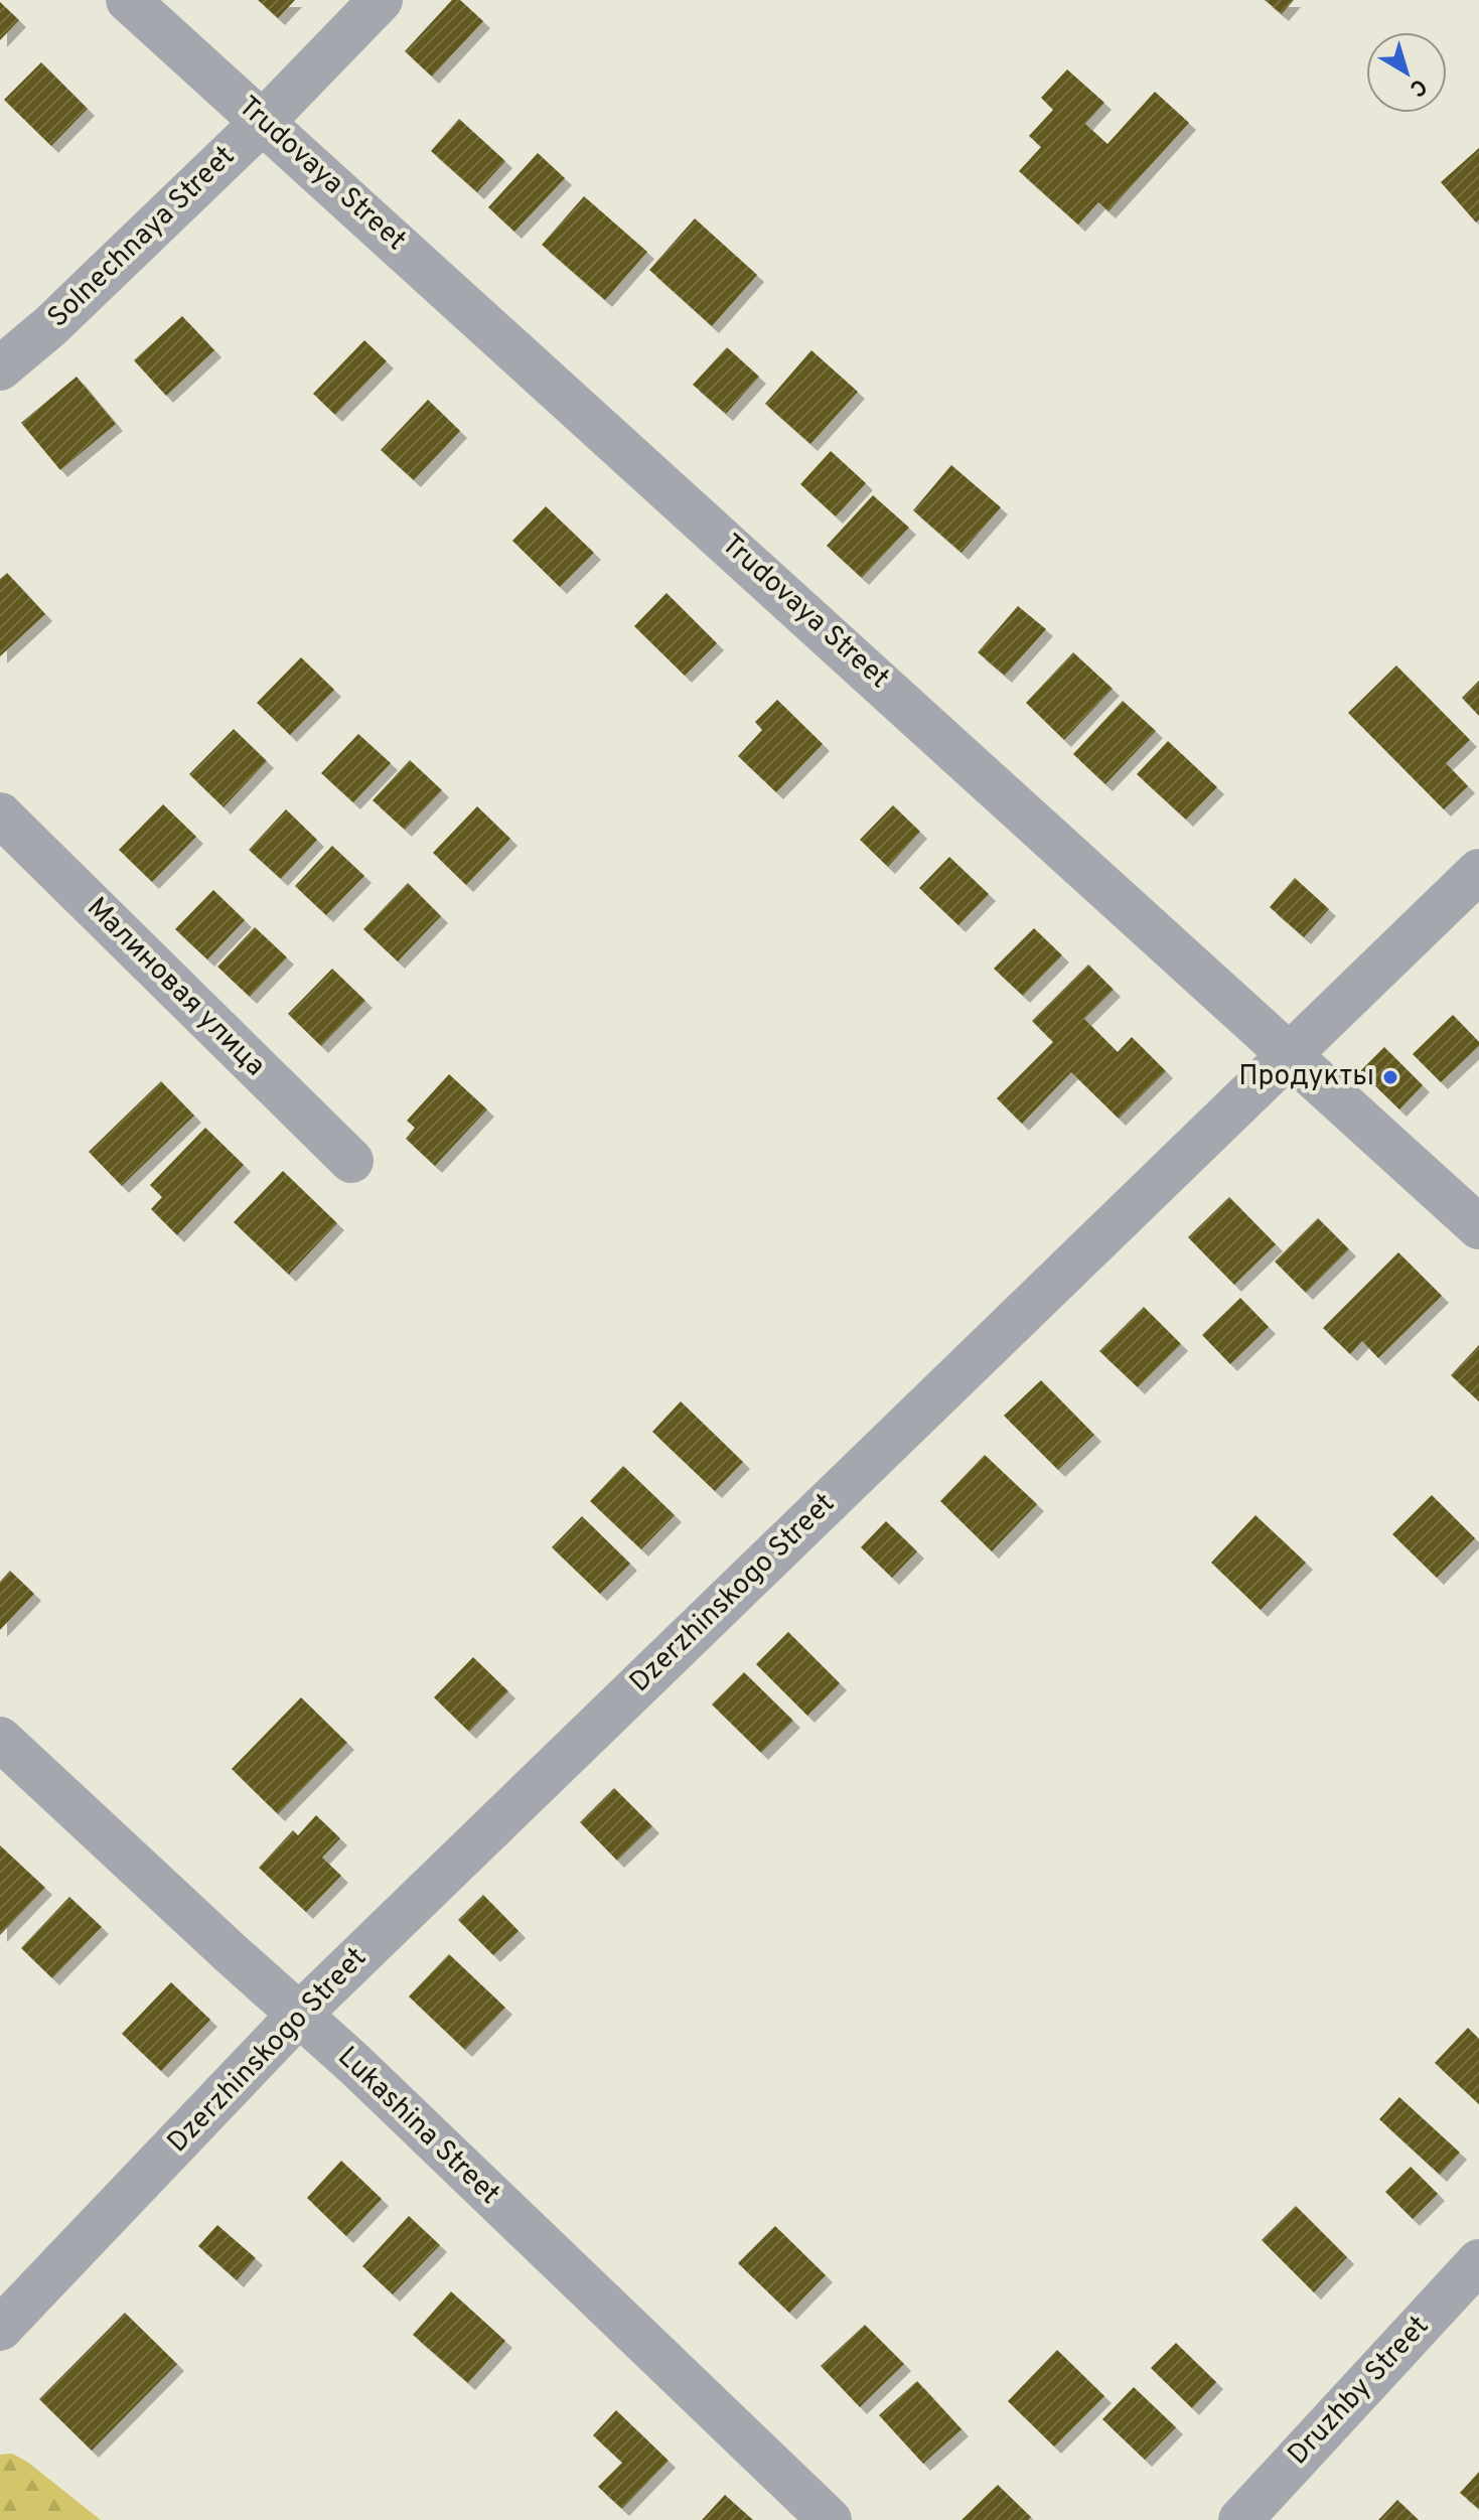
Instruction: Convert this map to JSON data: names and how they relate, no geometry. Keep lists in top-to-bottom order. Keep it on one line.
{"streets":{"street":["Trudovaya Street","Solnechnaya Street","Малиновая улица","Dzerzhinskogo Street","Lukashina Street","Druzhby Street"]},"crossings":[["Trudovaya Street","Solnechnaya Street"],["Trudovaya Street","Dzerzhinskogo Street"],["Dzerzhinskogo Street","Lukashina Street"]],"places":["Продукты"],"north":"bottom right"}
